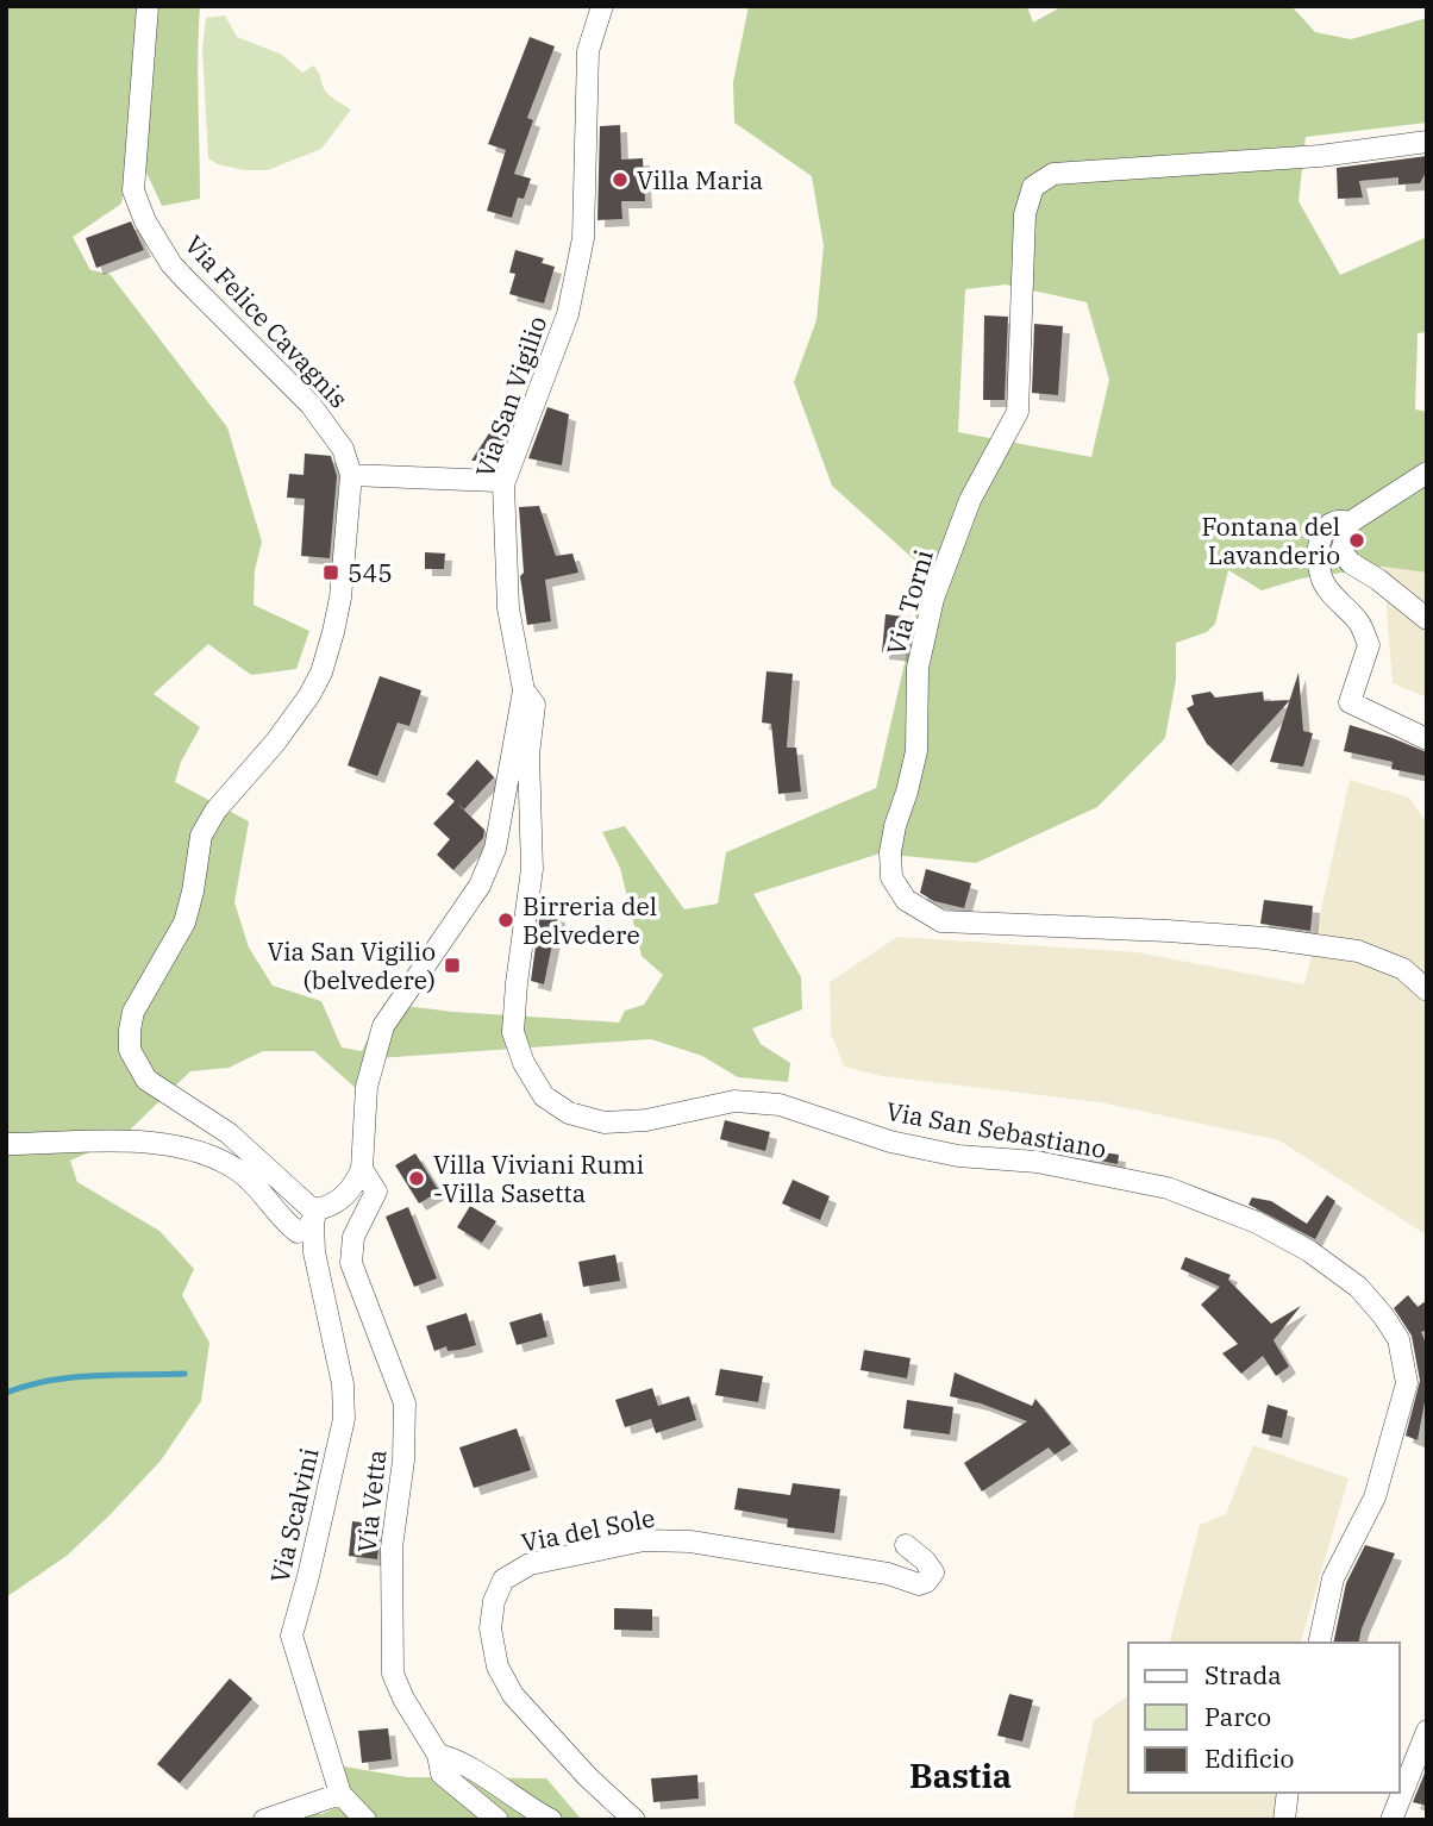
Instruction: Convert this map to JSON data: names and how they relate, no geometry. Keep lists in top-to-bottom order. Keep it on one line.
{"streets":{"street":["Via Felice Cavagnis","Via San Vigilio","Via Torni","Via San Sebastiano","Via Vetta","Via Scalvini","Via del Sole"]},"crossings":[["Via Felice Cavagnis","Via Scalvini"],["Via San Vigilio","Via San Sebastiano"],["Via San Vigilio","Via Vetta"]],"districts":["Bastia"],"places":{"other":["Villa Maria","Fontana del Lavanderio","Birreria del Belvedere","Villa Viviani Rumi -Villa Sasetta"],"transit":["545","Via San Vigilio (belvedere)"]},"legend":["Strada","Parco","Edificio"]}
